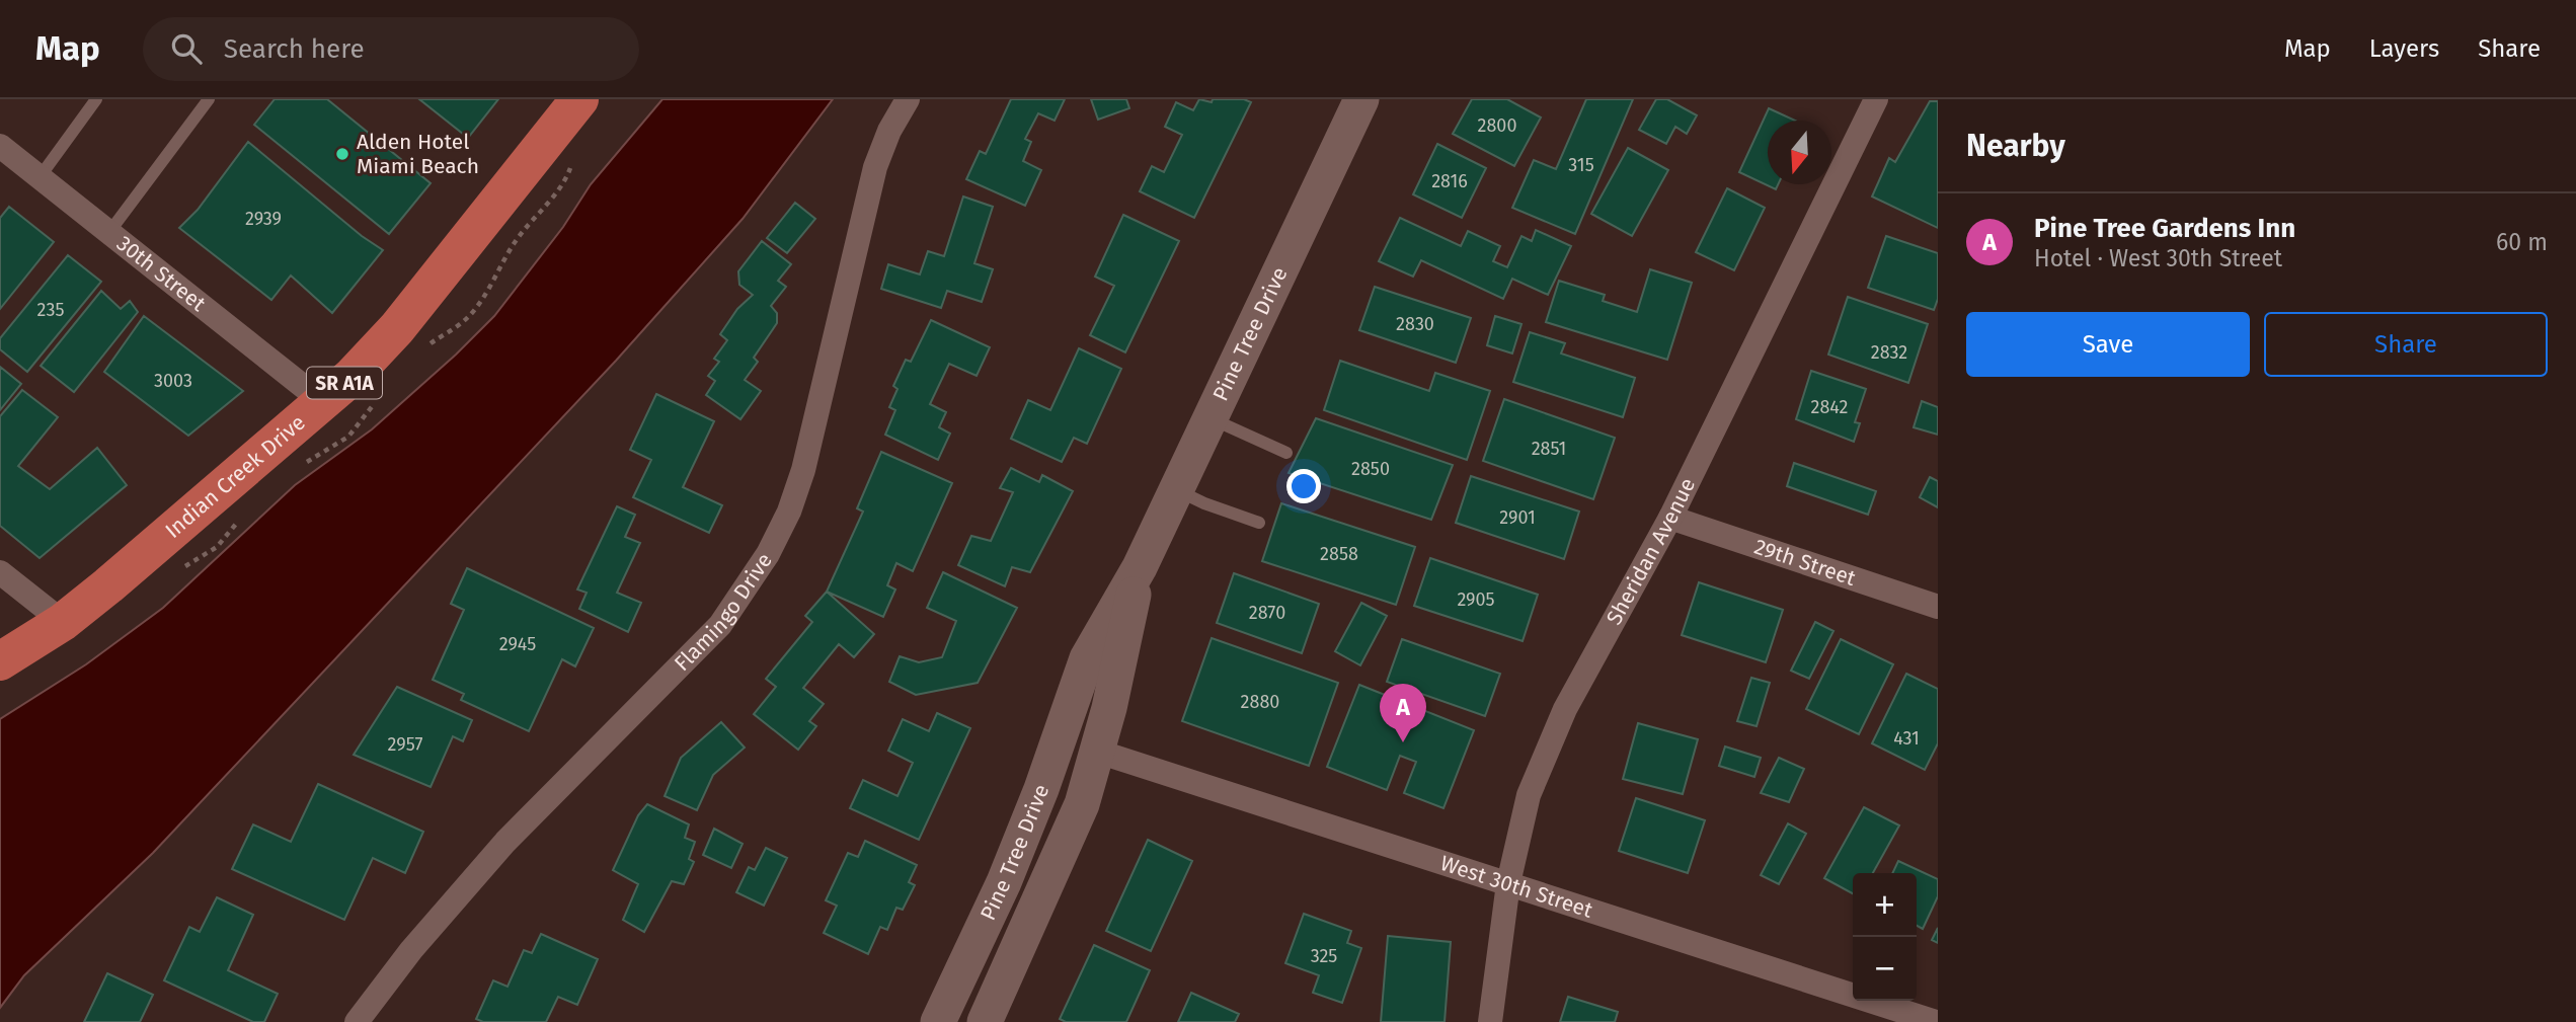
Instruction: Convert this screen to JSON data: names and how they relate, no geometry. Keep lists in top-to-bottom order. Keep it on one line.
{"streets":{"main road":["Pine Tree Drive","SR A1A","Indian Creek Drive"],"street":["30th Street","Sheridan Avenue","29th Street","Flamingo Drive","West 30th Street"]},"crossings":[["30th Street","Indian Creek Drive"],["Pine Tree Drive","West 30th Street"],["Sheridan Avenue","29th Street"],["Sheridan Avenue","West 30th Street"]],"places":["Alden Hotel Miami Beach"],"house_numbers":["2800","315","2816","2939","235","2830","2832","3003","2842","2851","2850","2901","2858","2905","2870","2945","2880","431","2957","325"],"north":"bottom","page":{"header":"Map","search":"Search here","nav":["Map","Layers","Share"],"heading":"Nearby","list":[{"mark":"A","name":"Pine Tree Gardens Inn","note":"Hotel · West 30th Street","value":"60 m"}],"buttons":["Save","Share"],"pins":"A","map_buttons":["+","−"]}}
